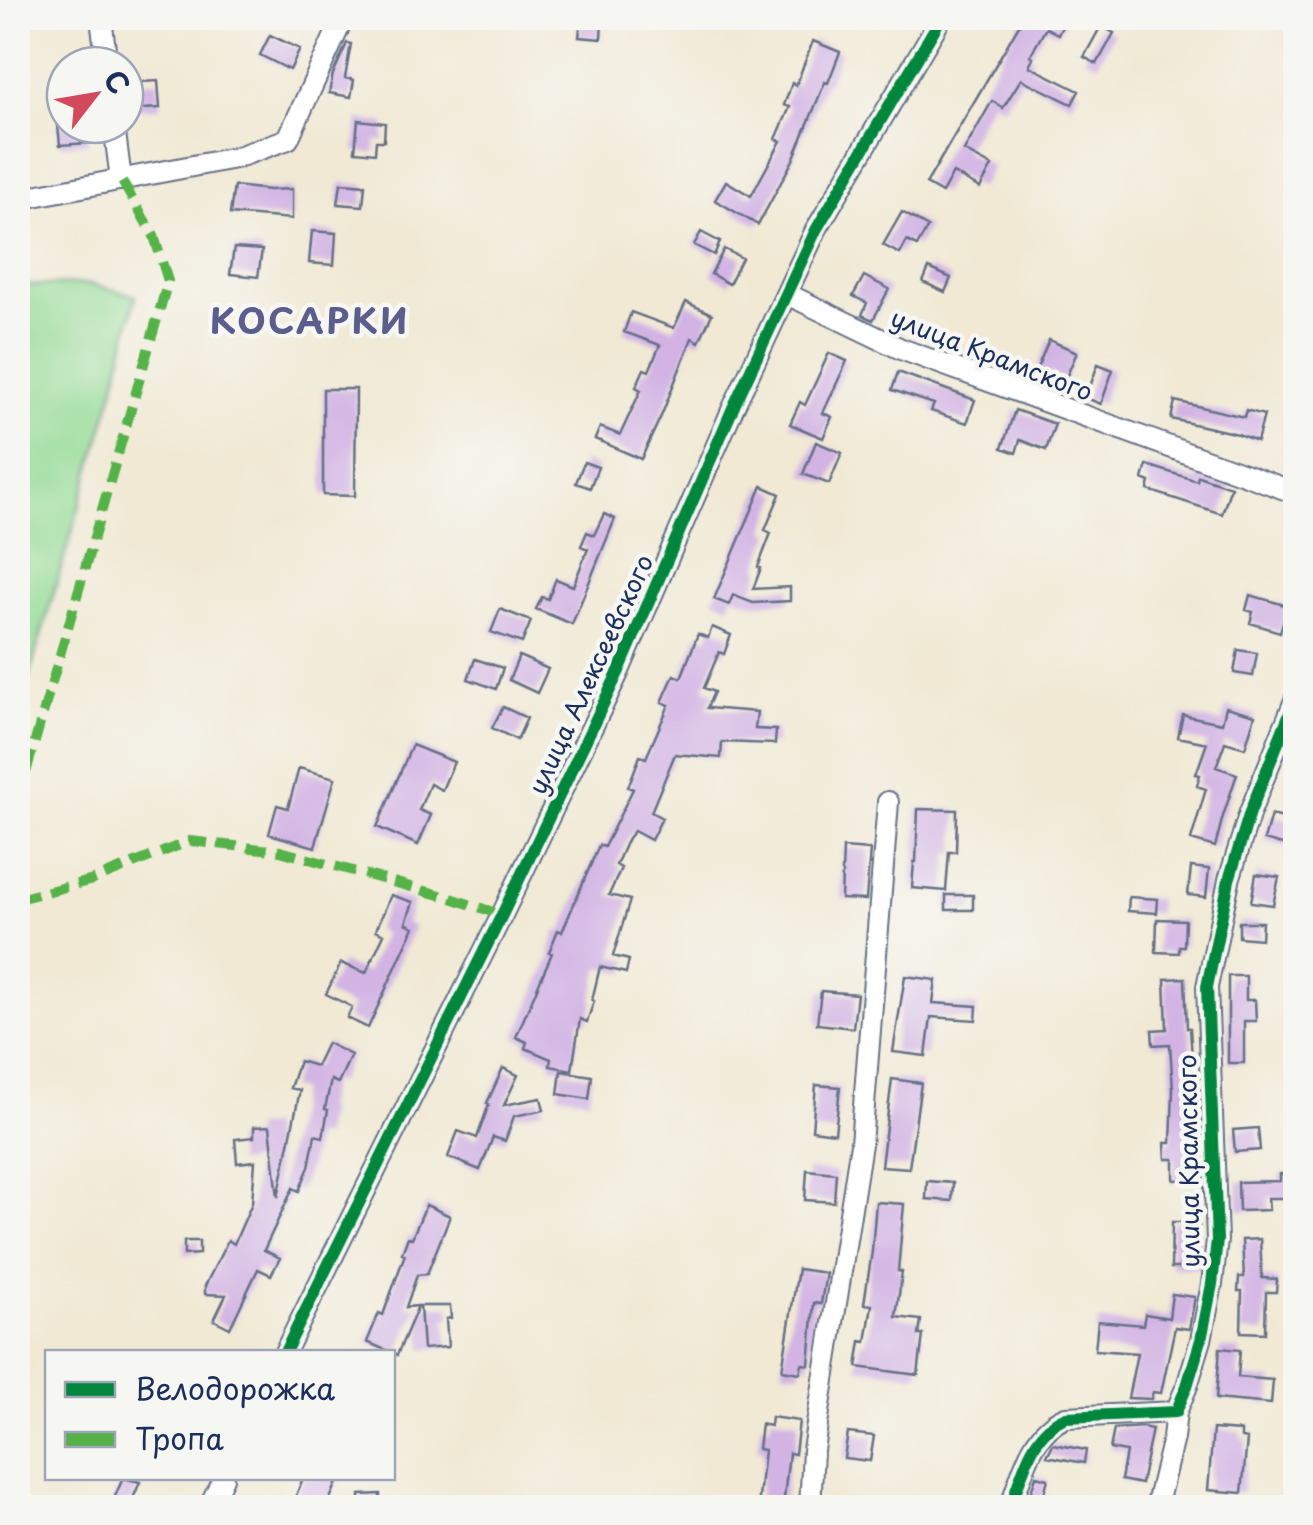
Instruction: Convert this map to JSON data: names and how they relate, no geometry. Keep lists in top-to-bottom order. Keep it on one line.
{"streets":{"street":["улица Крамского","улица Алексеевского"]},"crossings":[["улица Крамского","улица Алексеевского"]],"districts":["КОСАРКИ"],"legend":["Велодорожка","Тропа"],"north":"top right"}
